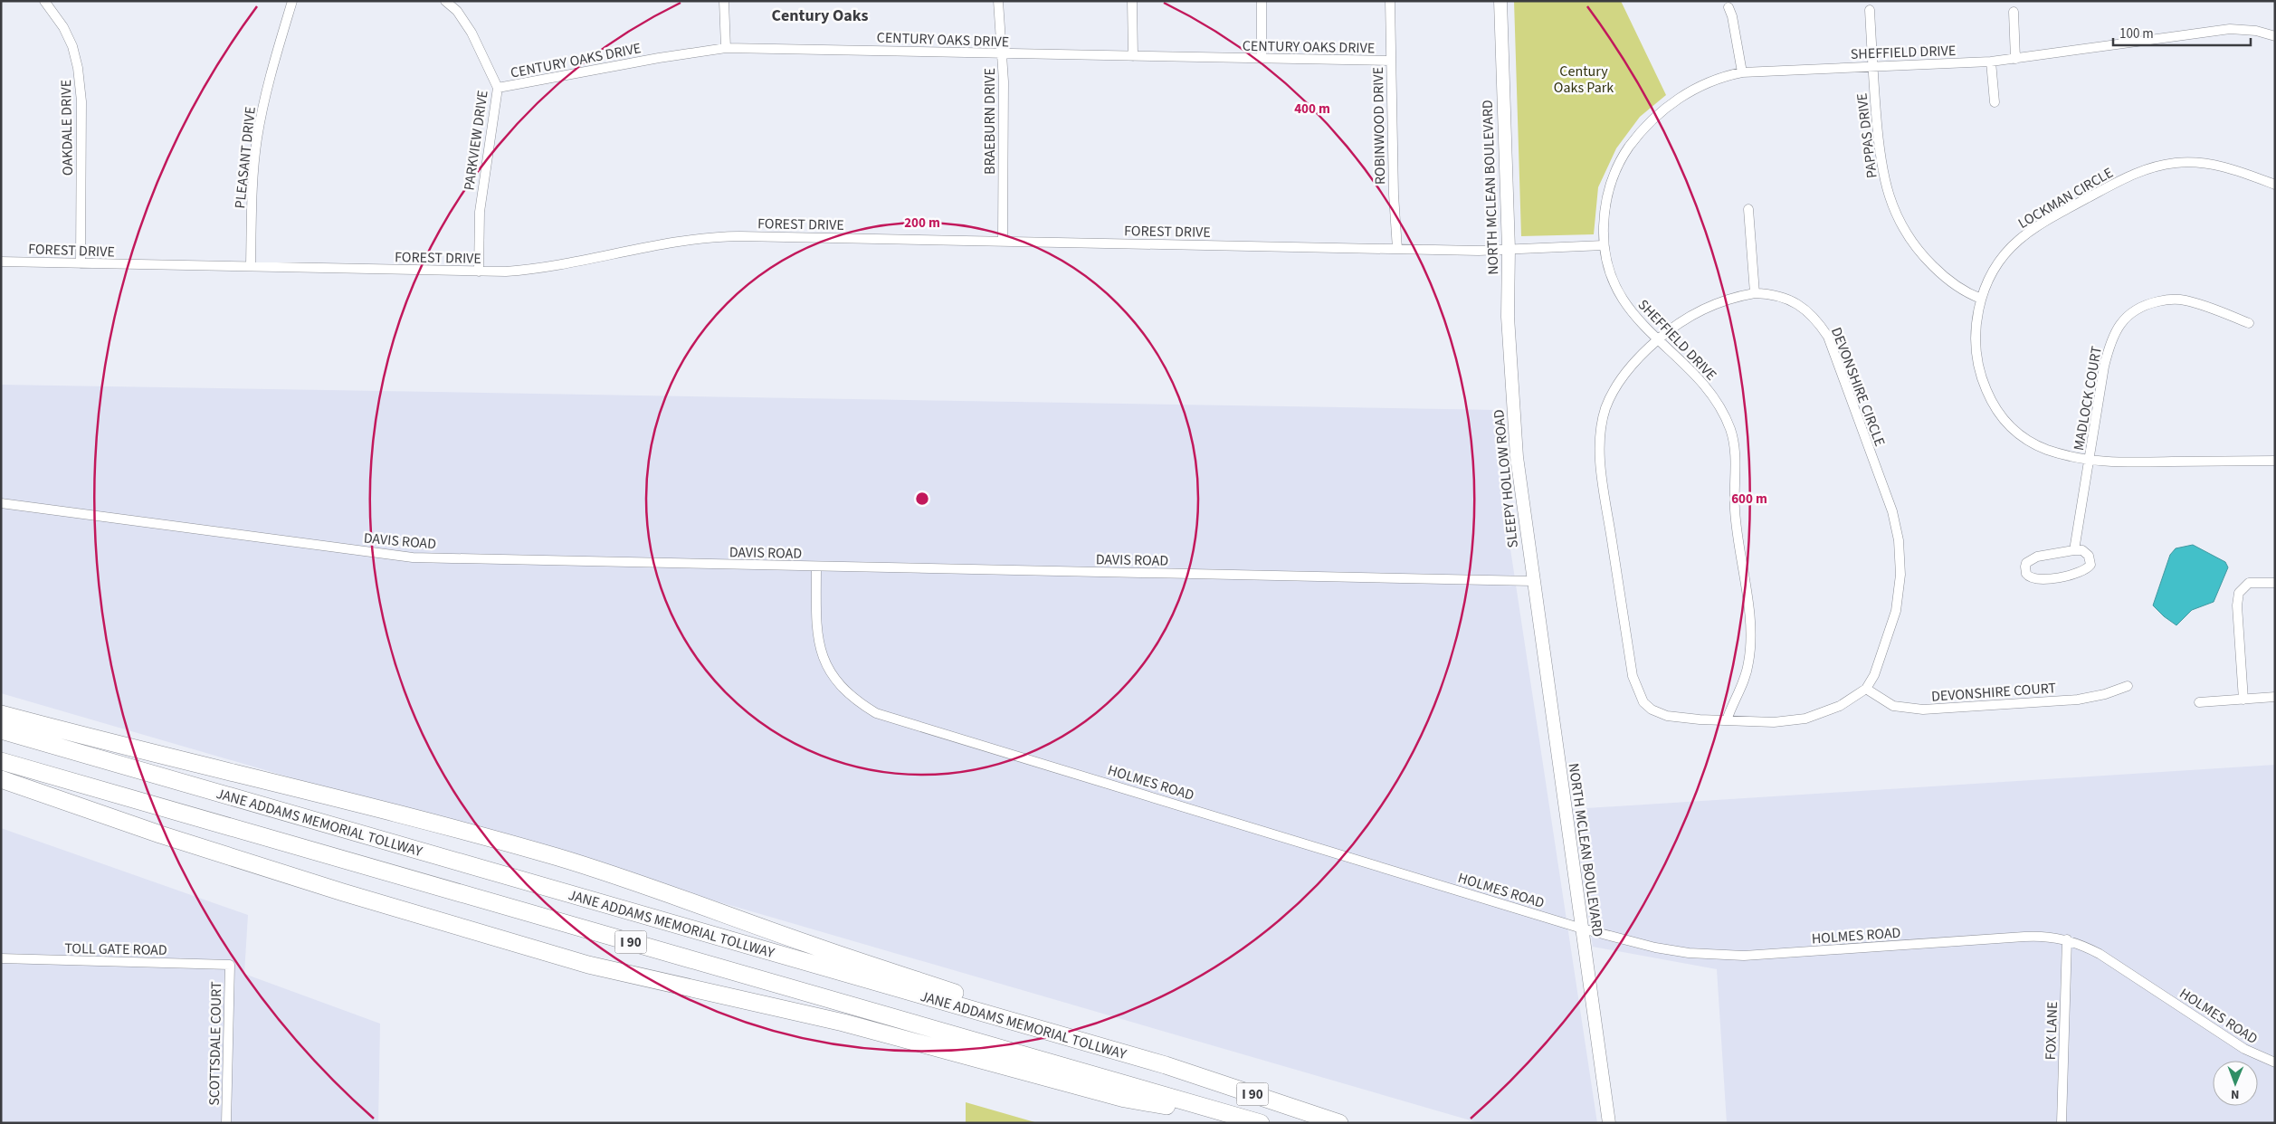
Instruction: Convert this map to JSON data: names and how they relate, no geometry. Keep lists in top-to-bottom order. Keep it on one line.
{"streets":{"highway":["JANE ADDAMS MEMORIAL TOLLWAY","I 90"],"main road":["NORTH MCLEAN BOULEVARD","SLEEPY HOLLOW ROAD"],"street":["CENTURY OAKS DRIVE","SHEFFIELD DRIVE","BRAEBURN DRIVE","ROBINWOOD DRIVE","OAKDALE DRIVE","PAPPAS DRIVE","PARKVIEW DRIVE","PLEASANT DRIVE","LOCKMAN CIRCLE","FOREST DRIVE","DEVONSHIRE CIRCLE","MADLOCK COURT","DAVIS ROAD","DEVONSHIRE COURT","HOLMES ROAD","TOLL GATE ROAD","FOX LANE","SCOTTSDALE COURT"]},"crossings":[["CENTURY OAKS DRIVE","BRAEBURN DRIVE"],["CENTURY OAKS DRIVE","ROBINWOOD DRIVE"],["CENTURY OAKS DRIVE","PARKVIEW DRIVE"],["SHEFFIELD DRIVE","PAPPAS DRIVE"],["SHEFFIELD DRIVE","FOREST DRIVE"],["SHEFFIELD DRIVE","DEVONSHIRE CIRCLE"],["BRAEBURN DRIVE","FOREST DRIVE"],["ROBINWOOD DRIVE","FOREST DRIVE"],["OAKDALE DRIVE","FOREST DRIVE"],["PAPPAS DRIVE","LOCKMAN CIRCLE"],["PARKVIEW DRIVE","FOREST DRIVE"],["PLEASANT DRIVE","FOREST DRIVE"],["NORTH MCLEAN BOULEVARD","FOREST DRIVE"],["NORTH MCLEAN BOULEVARD","SLEEPY HOLLOW ROAD"],["NORTH MCLEAN BOULEVARD","DAVIS ROAD"],["NORTH MCLEAN BOULEVARD","HOLMES ROAD"],["LOCKMAN CIRCLE","MADLOCK COURT"],["DEVONSHIRE CIRCLE","DEVONSHIRE COURT"],["SLEEPY HOLLOW ROAD","DAVIS ROAD"],["DAVIS ROAD","HOLMES ROAD"],["HOLMES ROAD","FOX LANE"],["TOLL GATE ROAD","SCOTTSDALE COURT"]],"districts":["Century Oaks"],"parks":["Century Oaks Park"],"scale_bar":"100 m","north":"bottom","rings":["400 m","200 m","600 m"]}
